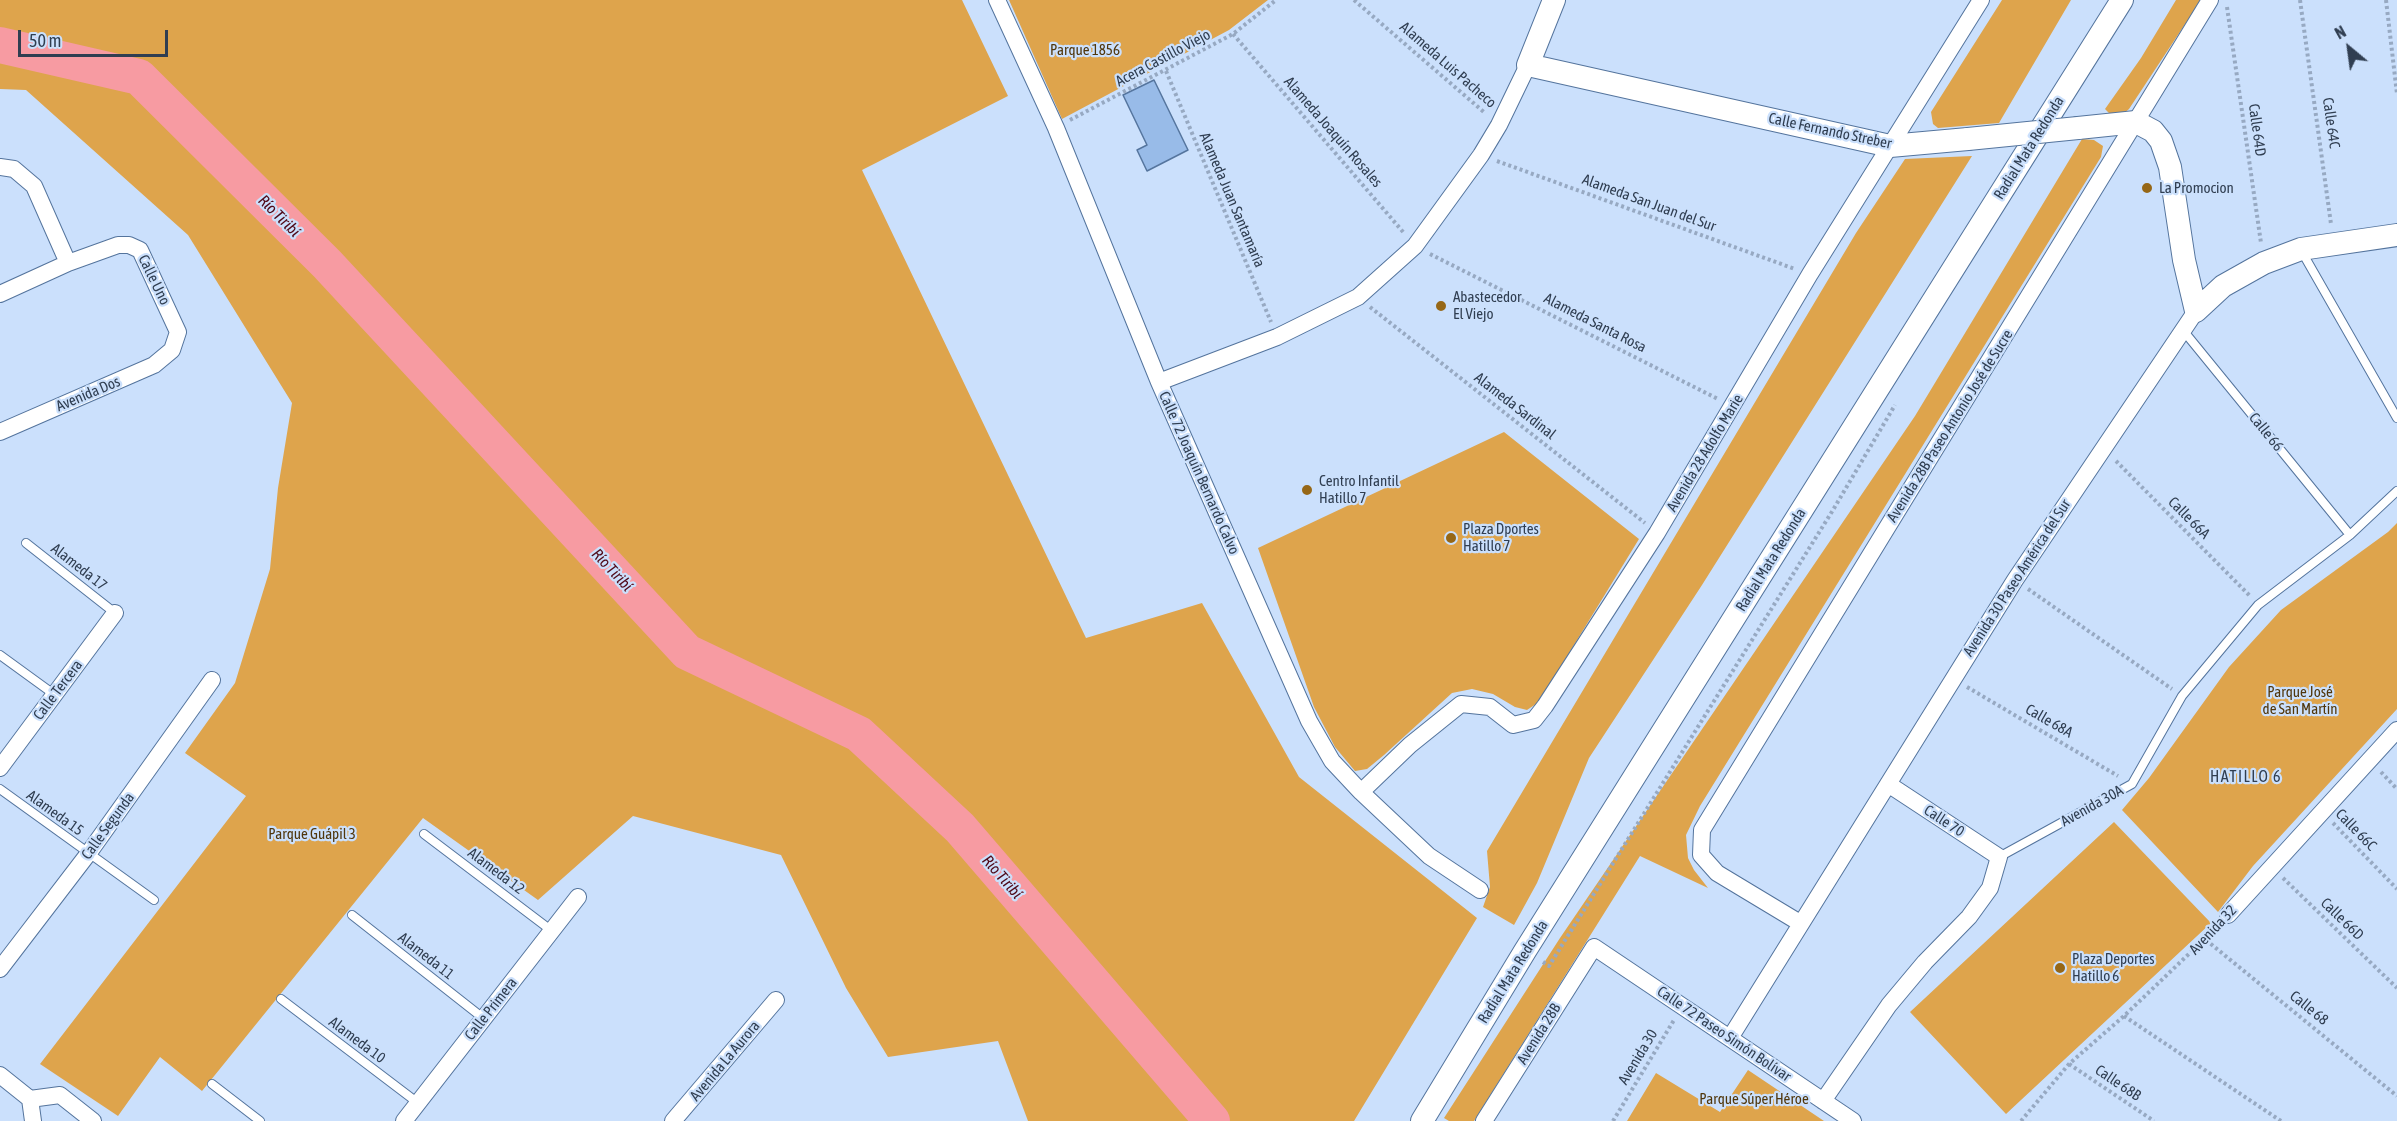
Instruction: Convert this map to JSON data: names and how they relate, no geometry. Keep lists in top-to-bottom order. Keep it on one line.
{"streets":{"main road":["Calle Fernando Streber","Radial Mata Redonda","Avenida 30 Paseo América del Sur"],"street":["Calle Uno","Avenida Dos","Avenida 28B Paseo Antonio José de Sucre","Avenida 28 Adolfo Marie","Calle 72 Joaquín Bernardo Calvo","Calle Tercera","Calle 70","Calle Segunda","Avenida 32","Calle Primera","Avenida 28B","Calle 72 Paseo Simón Bolívar","Avenida La Aurora"],"lane":["Calle 66","Alameda 17","Avenida 30A","Alameda 15","Alameda 12","Alameda 11","Alameda 10"],"path":["Acera Castillo Viejo","Alameda Luis Pacheco","Calle 64C","Calle 64D","Alameda Joaquín Rosales","Alameda Juan Santamaría","Alameda San Juan del Sur","Alameda Santa Rosa","Alameda Sardinal","Calle 66A","Calle 68A","Calle 66C","Calle 66D","Calle 68","Avenida 30","Calle 68B"]},"crossings":[["Acera Castillo Viejo","Alameda Joaquín Rosales"],["Acera Castillo Viejo","Alameda Juan Santamaría"],["Acera Castillo Viejo","Calle 72 Joaquín Bernardo Calvo"],["Calle 64D","Avenida 30 Paseo América del Sur"],["Calle Fernando Streber","Avenida 28B Paseo Antonio José de Sucre"],["Calle Fernando Streber","Avenida 28 Adolfo Marie"],["Alameda Joaquín Rosales","Alameda Santa Rosa"],["Alameda San Juan del Sur","Avenida 28 Adolfo Marie"],["Calle Uno","Avenida Dos"],["Alameda Santa Rosa","Avenida 28 Adolfo Marie"],["Alameda Sardinal","Avenida 28 Adolfo Marie"],["Avenida 28B Paseo Antonio José de Sucre","Avenida 30 Paseo América del Sur"],["Calle 66","Avenida 30 Paseo América del Sur"],["Calle 66","Avenida 30A"],["Avenida 28 Adolfo Marie","Calle 72 Joaquín Bernardo Calvo"],["Calle 66A","Avenida 30 Paseo América del Sur"],["Calle 66A","Avenida 30A"],["Alameda 17","Calle Tercera"],["Avenida 30 Paseo América del Sur","Calle 68A"],["Avenida 30 Paseo América del Sur","Calle 70"],["Avenida 30 Paseo América del Sur","Calle 72 Paseo Simón Bolívar"],["Calle 68A","Avenida 30A"],["Avenida 30A","Calle 70"],["Alameda 15","Calle Segunda"],["Calle 66C","Avenida 32"],["Alameda 12","Calle Primera"],["Calle 66D","Avenida 32"],["Avenida 32","Calle 68"],["Avenida 32","Calle 68B"],["Alameda 11","Calle Primera"],["Calle Primera","Alameda 10"],["Avenida 28B","Calle 72 Paseo Simón Bolívar"],["Calle 72 Paseo Simón Bolívar","Avenida 30"]],"districts":["HATILLO 6"],"water":["Río Tiribí"],"parks":["Parque 1856","Parque José de San Martín","Parque Guápil 3","Parque Súper Héroe"],"places":["La Promocion","Abastecedor El Viejo","Centro Infantil Hatillo 7","Plaza Dportes Hatillo 7","Plaza Deportes Hatillo 6"],"scale_bar":"50 m","north":"top left"}
